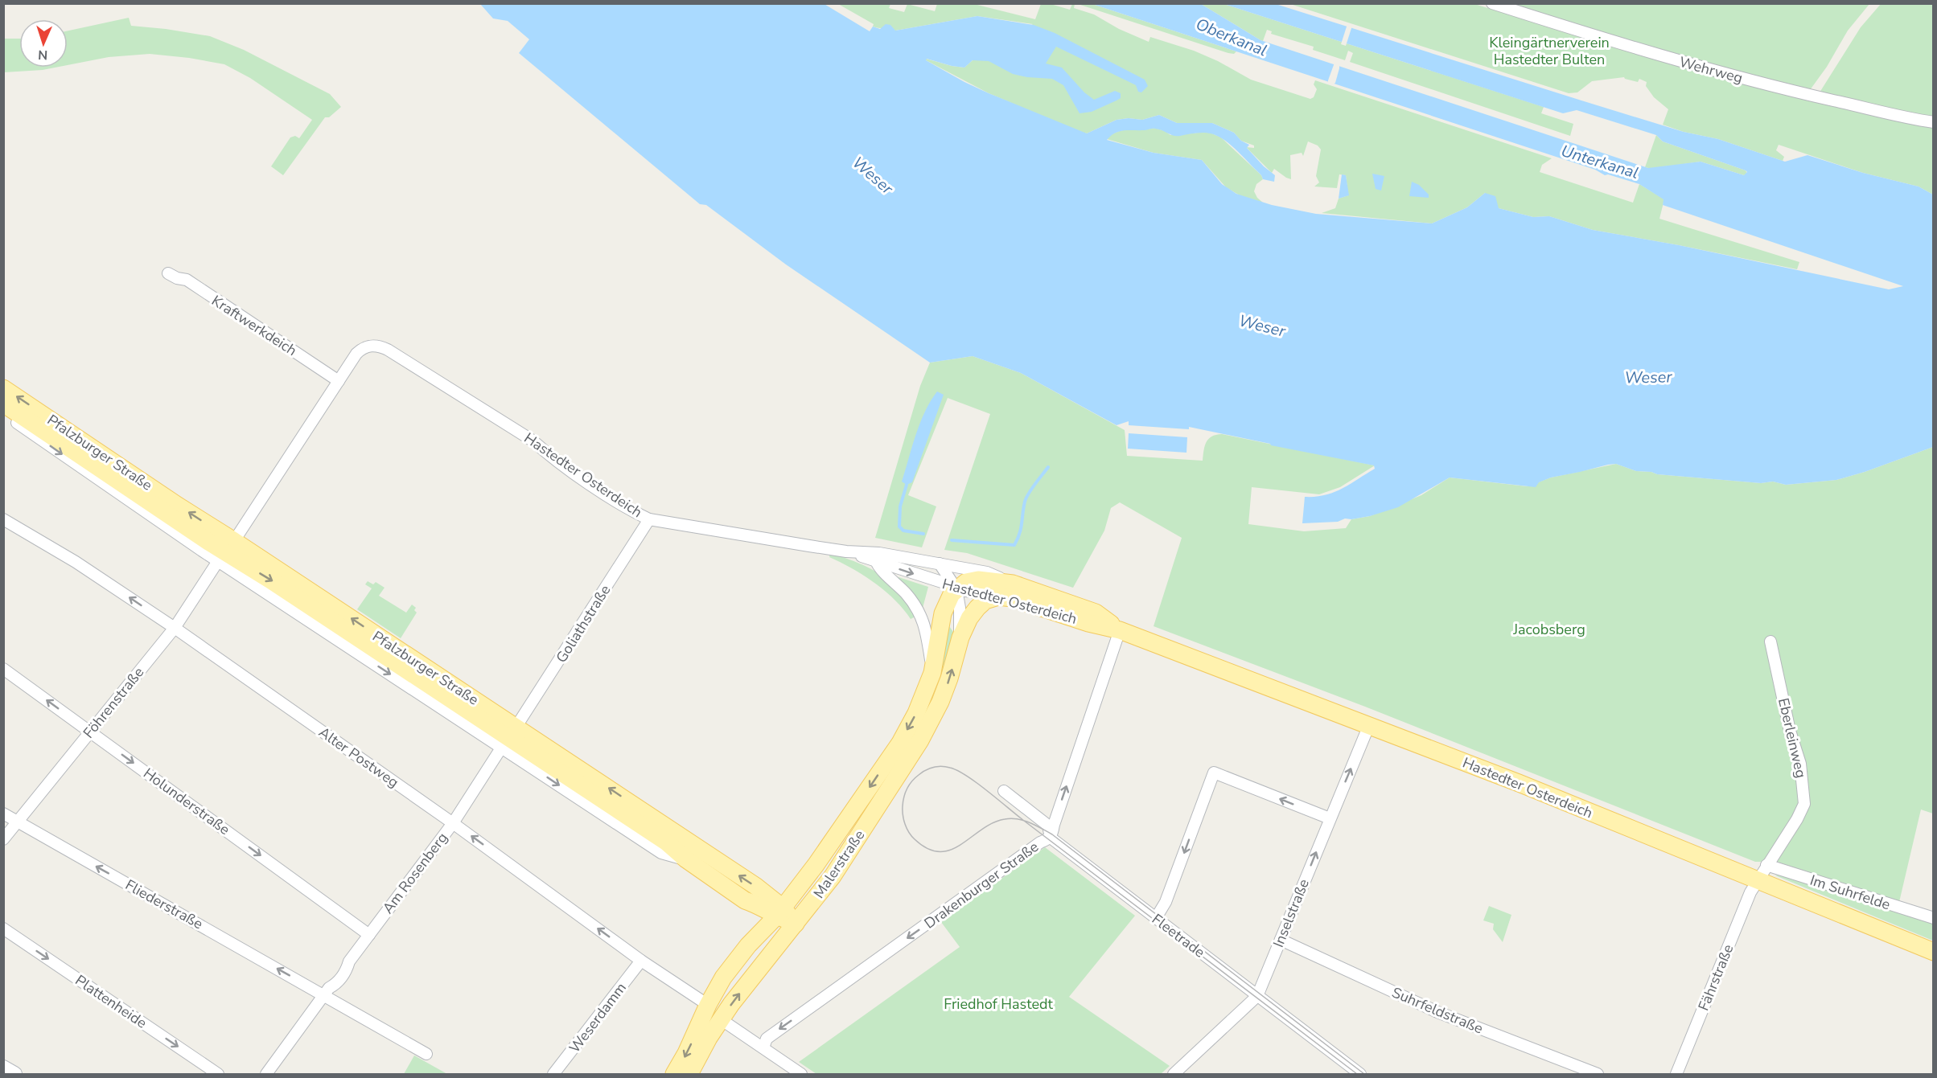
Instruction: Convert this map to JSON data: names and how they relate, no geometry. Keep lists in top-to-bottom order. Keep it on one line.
{"streets":{"main road":["Pfalzburger Straße","Hastedter Osterdeich","Malerstraße"],"street":["Wehrweg","Kraftwerkdeich","Goliathstraße","Föhrenstraße","Eberleinweg","Alter Postweg","Holunderstraße","Am Rosenberg","Drakenburger Straße","Im Suhrfelde","Fliederstraße","Inselstraße","Fleetrade","Fährstraße","Plattenheide","Suhrfeldstraße","Weserdamm"]},"crossings":[["Kraftwerkdeich","Föhrenstraße"],["Pfalzburger Straße","Goliathstraße"],["Pfalzburger Straße","Föhrenstraße"],["Pfalzburger Straße","Malerstraße"],["Pfalzburger Straße","Am Rosenberg"],["Hastedter Osterdeich","Goliathstraße"],["Hastedter Osterdeich","Föhrenstraße"],["Hastedter Osterdeich","Eberleinweg"],["Hastedter Osterdeich","Malerstraße"],["Hastedter Osterdeich","Drakenburger Straße"],["Hastedter Osterdeich","Inselstraße"],["Hastedter Osterdeich","Fährstraße"],["Föhrenstraße","Alter Postweg"],["Föhrenstraße","Holunderstraße"],["Föhrenstraße","Fliederstraße"],["Eberleinweg","Im Suhrfelde"],["Eberleinweg","Fährstraße"],["Alter Postweg","Malerstraße"],["Alter Postweg","Am Rosenberg"],["Alter Postweg","Weserdamm"],["Holunderstraße","Am Rosenberg"],["Am Rosenberg","Fliederstraße"],["Drakenburger Straße","Fleetrade"],["Inselstraße","Fleetrade"],["Inselstraße","Suhrfeldstraße"]],"one_way":["Alter Postweg","Fliederstraße","Inselstraße","Plattenheide"],"water":["Oberkanal","Unterkanal","Weser"],"parks":["Kleingärtnerverein Hastedter Bulten","Jacobsberg","Friedhof Hastedt"],"north":"bottom"}
